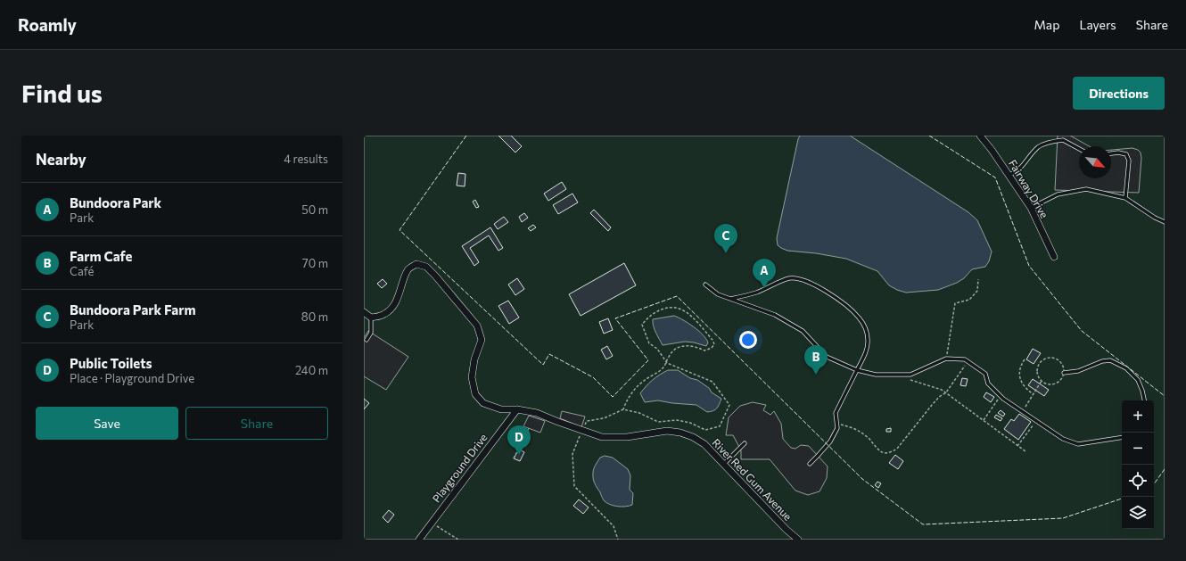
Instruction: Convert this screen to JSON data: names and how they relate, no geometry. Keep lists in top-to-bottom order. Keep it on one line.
{"streets":{"street":["Fairway Drive","Playground Drive","River Red Gum Avenue"]},"crossings":[["Playground Drive","River Red Gum Avenue"]],"north":"bottom right","page":{"header":"Roamly","nav":["Map","Layers","Share"],"buttons":["Directions",["Save","Share"]],"title":"Find us","heading":["Nearby","4 results"],"list":[{"mark":"A","name":"Bundoora Park","note":"Park","value":"50 m"},{"mark":"B","name":"Farm Cafe","note":"Café","value":"70 m"},{"mark":"C","name":"Bundoora Park Farm","note":"Park","value":"80 m"},{"mark":"D","name":"Public Toilets","note":"Place · Playground Drive","value":"240 m"}],"pins":["C","A","B","D"],"map_buttons":["+","−"]}}
